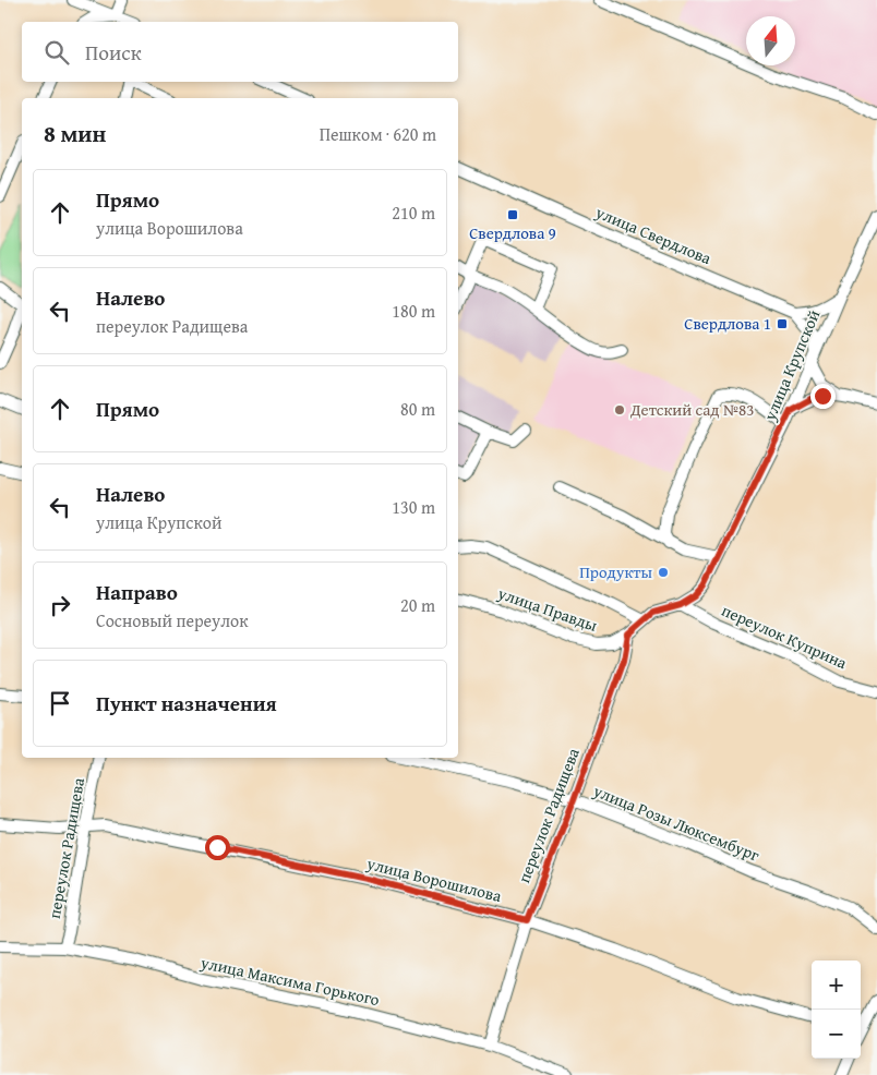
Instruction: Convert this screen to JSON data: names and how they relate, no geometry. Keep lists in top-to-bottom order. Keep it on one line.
{"streets":{"street":["улица Свердлова","улица Крупской","улица Правды","переулок Куприна","переулок Радищева","улица Розы Люксембург","улица Ворошилова","улица Максима Горького"]},"crossings":[["улица Крупской","переулок Куприна"],["улица Правды","переулок Радищева"],["переулок Радищева","улица Розы Люксембург"],["переулок Радищева","улица Ворошилова"],["переулок Радищева","улица Максима Горького"]],"places":{"transit":["Свердлова 9","Свердлова 1"],"other":["Детский сад №83","Продукты"]},"north":"top","page":{"search":"Поиск","heading":["8 мин","Пешком · 620 m"],"list":[["Прямо","улица Ворошилова","210 m"],["Налево","переулок Радищева","180 m"],["Прямо","80 m"],["Налево","улица Крупской","130 m"],["Направо","Сосновый переулок","20 m"],"Пункт назначения"],"map_buttons":["+","−"]}}
